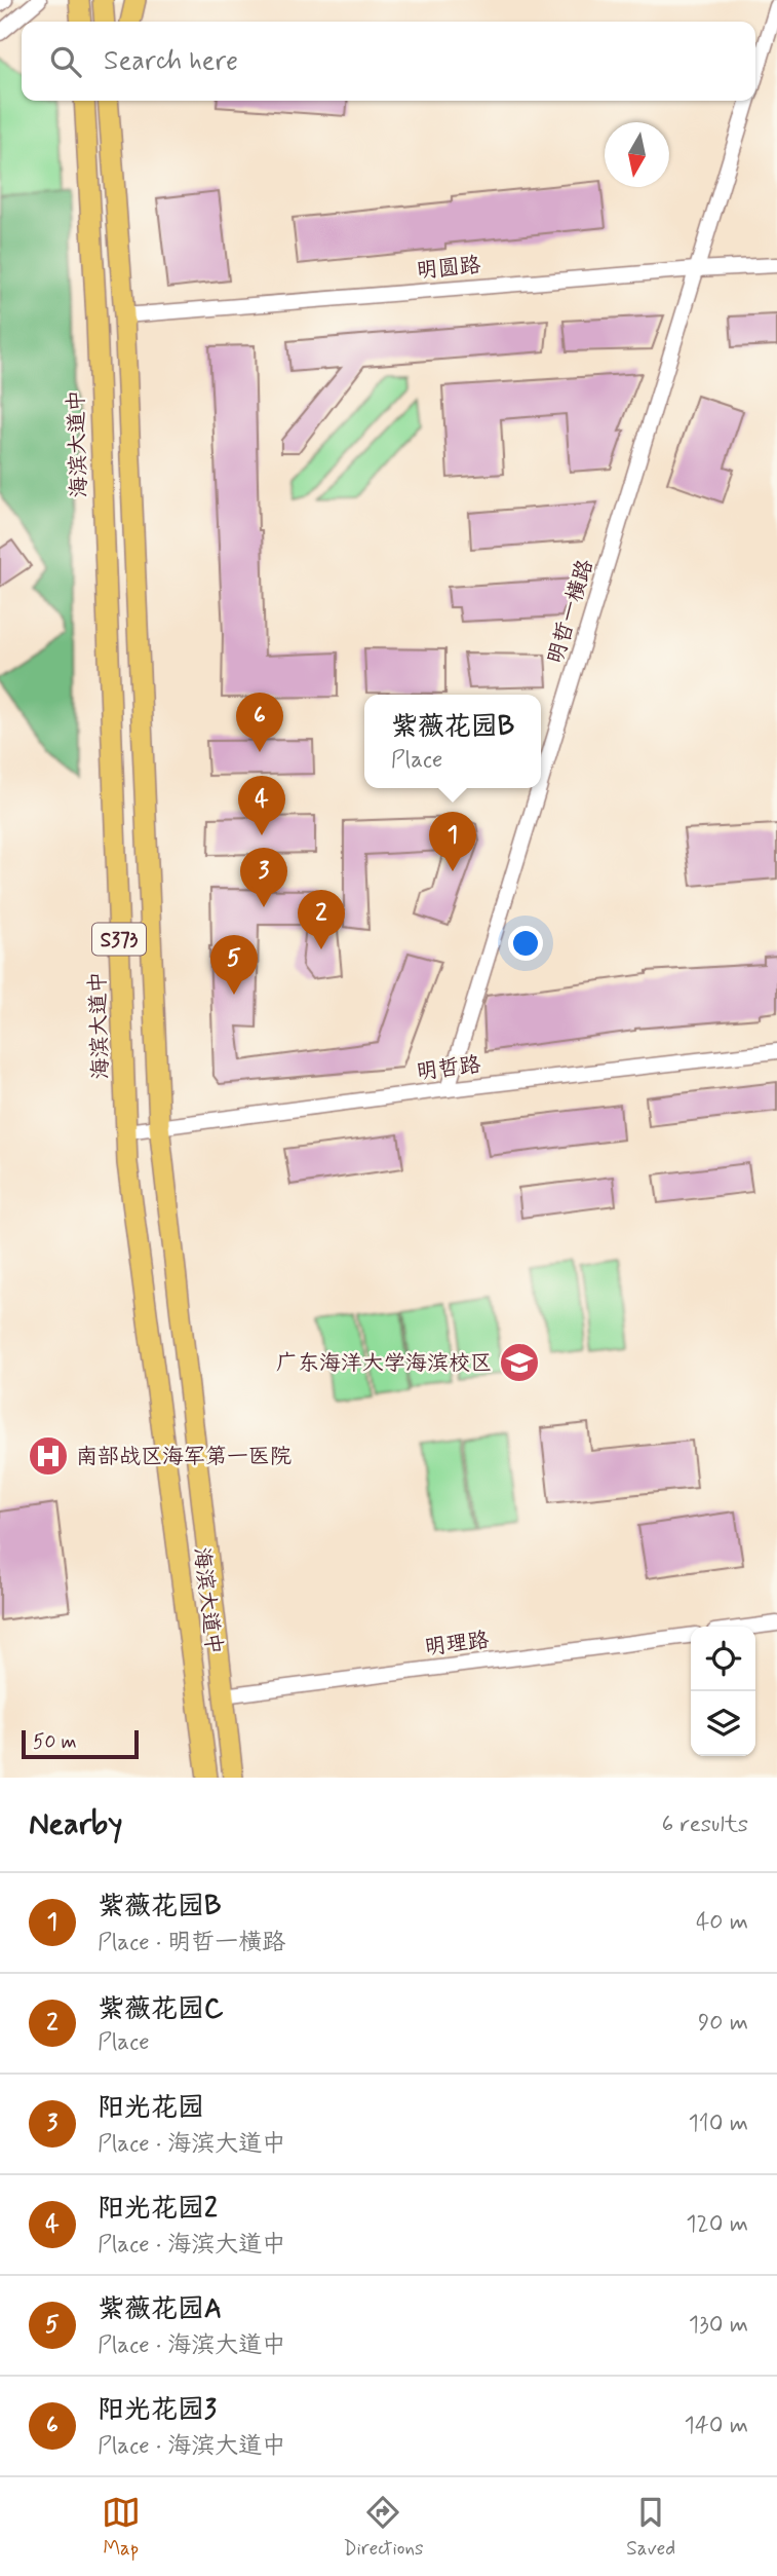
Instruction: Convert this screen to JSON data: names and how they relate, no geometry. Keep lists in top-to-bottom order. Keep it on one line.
{"streets":{"main road":["海滨大道中","S373"],"street":["明圆路","明哲一横路","明哲路","明理路"]},"crossings":[["明圆路","海滨大道中"],["明圆路","明哲一横路"],["海滨大道中","明哲路"],["海滨大道中","明理路"],["明哲一横路","明哲路"]],"places":{"school or university":["广东海洋大学海滨校区"],"hospital":["南部战区海军第一医院"]},"scale_bar":"50 m","north":"bottom","page":{"search":"Search here","pins":["6","4","1","3","2","5"],"popup":["紫薇花园B","Place"],"scale":"50 m","heading":["Nearby","6 results"],"list":[{"mark":"1","name":"紫薇花园B","note":"Place · 明哲一横路","value":"40 m"},{"mark":"2","name":"紫薇花园C","note":"Place","value":"90 m"},{"mark":"3","name":"阳光花园","note":"Place · 海滨大道中","value":"110 m"},{"mark":"4","name":"阳光花园2","note":"Place · 海滨大道中","value":"120 m"},{"mark":"5","name":"紫薇花园A","note":"Place · 海滨大道中","value":"130 m"},{"mark":"6","name":"阳光花园3","note":"Place · 海滨大道中","value":"140 m"}],"nav":["Map","Directions","Saved"]}}
